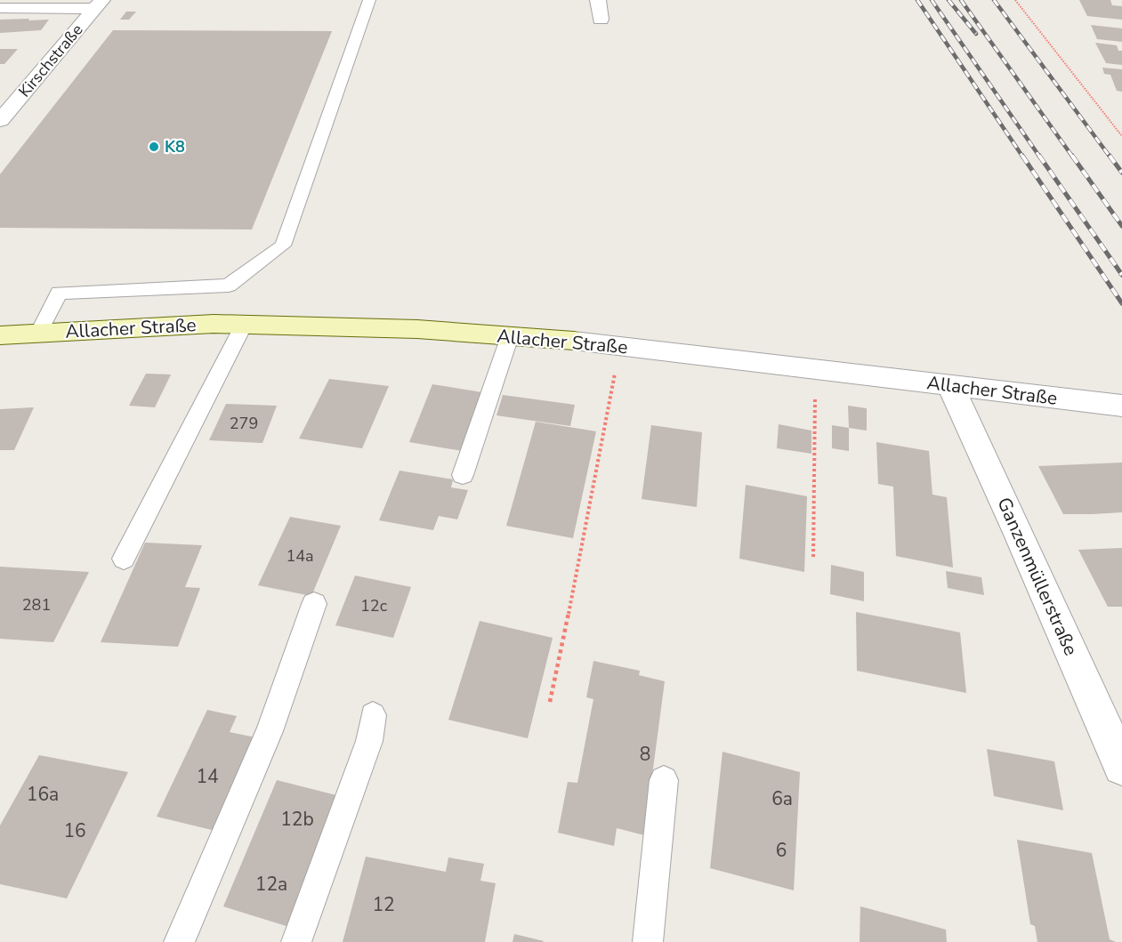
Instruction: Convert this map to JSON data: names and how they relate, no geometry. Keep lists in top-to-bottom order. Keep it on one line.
{"streets":{"street":["Kirschstraße","Allacher Straße","Ganzenmüllerstraße"]},"crossings":[["Allacher Straße","Ganzenmüllerstraße"]],"places":["K8"],"house_numbers":["279","14a","281","12c","8","14","16a","6a","12b","16","6","12a","12"]}
